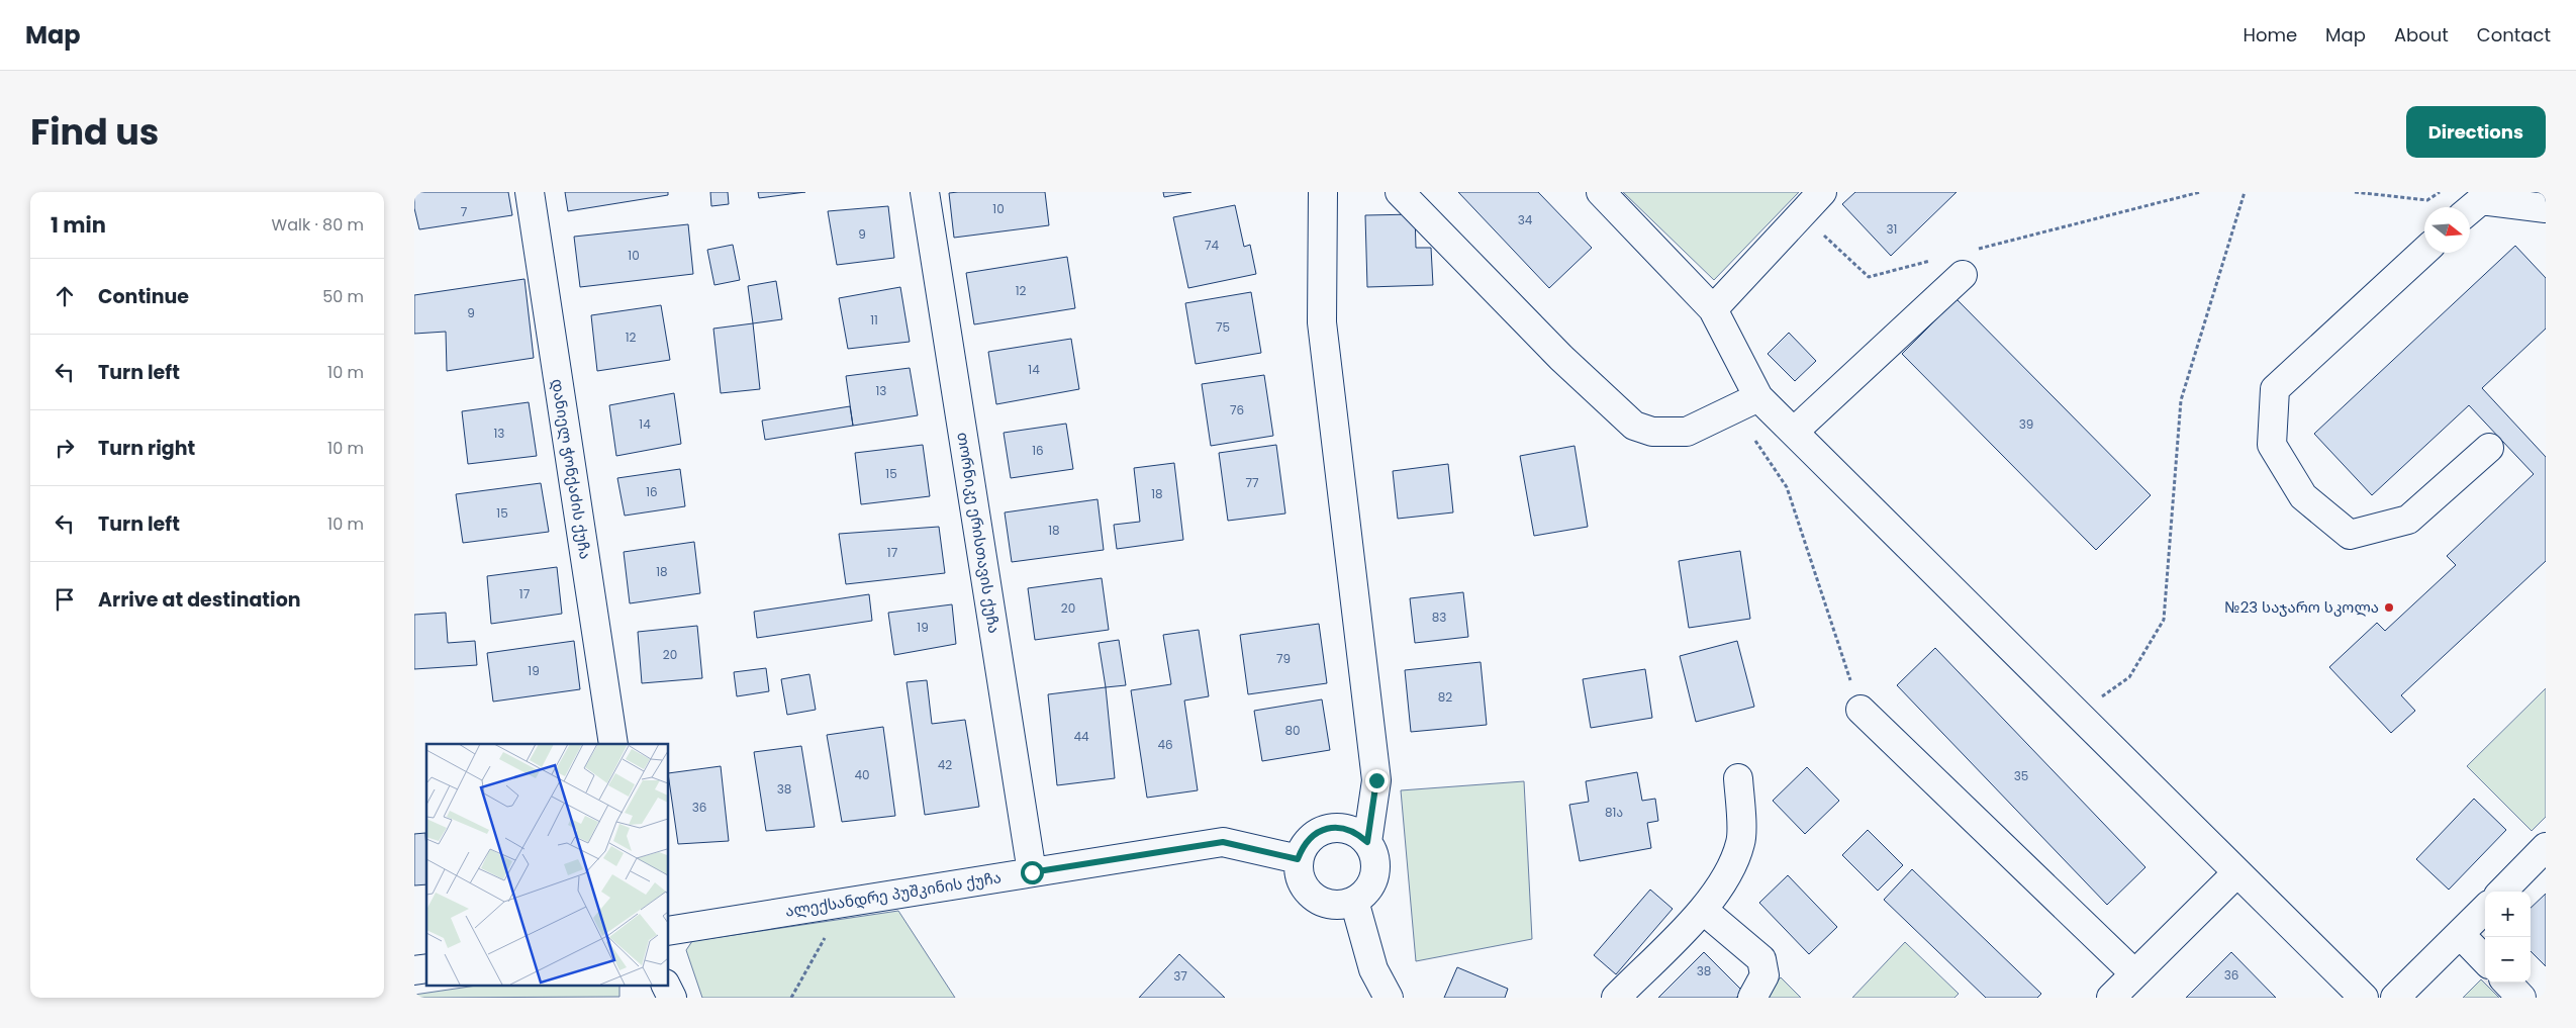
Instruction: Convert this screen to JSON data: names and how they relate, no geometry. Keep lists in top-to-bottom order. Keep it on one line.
{"streets":{"street":["დანიელ ჭონქაძის ქუჩა","თორნიკე ერისთავის ქუჩა","ალექსანდრე პუშკინის ქუჩა"]},"crossings":[["თორნიკე ერისთავის ქუჩა","ალექსანდრე პუშკინის ქუჩა"]],"places":["№23 საჯარო სკოლა"],"house_numbers":["10","7","34","31","9","74","10","12","9","11","75","12","14","13","76","14","39","13","16","15","77","16","18","15","18","17","18","17","20","83","19","20","79","19","82","80","44","46","42","40","35","38","36","81ა","38","36","37"],"north":"right","page":{"header":"Map","nav":["Home","Map","About","Contact"],"title":"Find us","buttons":"Directions","heading":["1 min","Walk · 80 m"],"list":[["Continue","50 m"],["Turn left","10 m"],["Turn right","10 m"],["Turn left","10 m"],"Arrive at destination"],"map_buttons":["+","−"]}}
